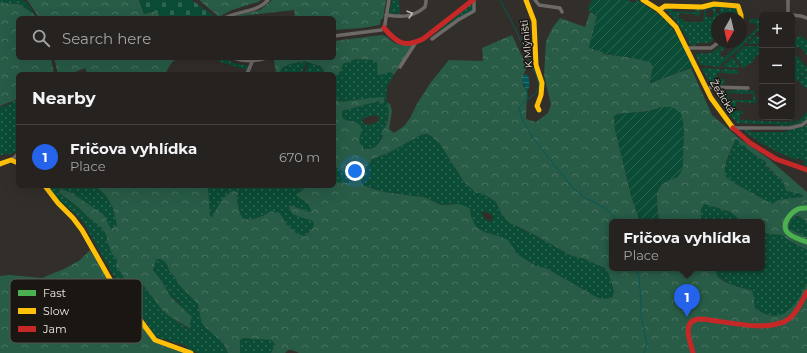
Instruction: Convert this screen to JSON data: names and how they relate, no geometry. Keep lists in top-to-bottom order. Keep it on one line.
{"streets":{"street":["K Mlýništi","Žežická"]},"legend":["Fast","Slow","Jam"],"north":"bottom","page":{"map_buttons":["+","−"],"search":"Search here","heading":"Nearby","list":[{"mark":"1","name":"Fričova vyhlídka","note":"Place","value":"670 m"}],"popup":["Fričova vyhlídka","Place"],"pins":"1"}}
